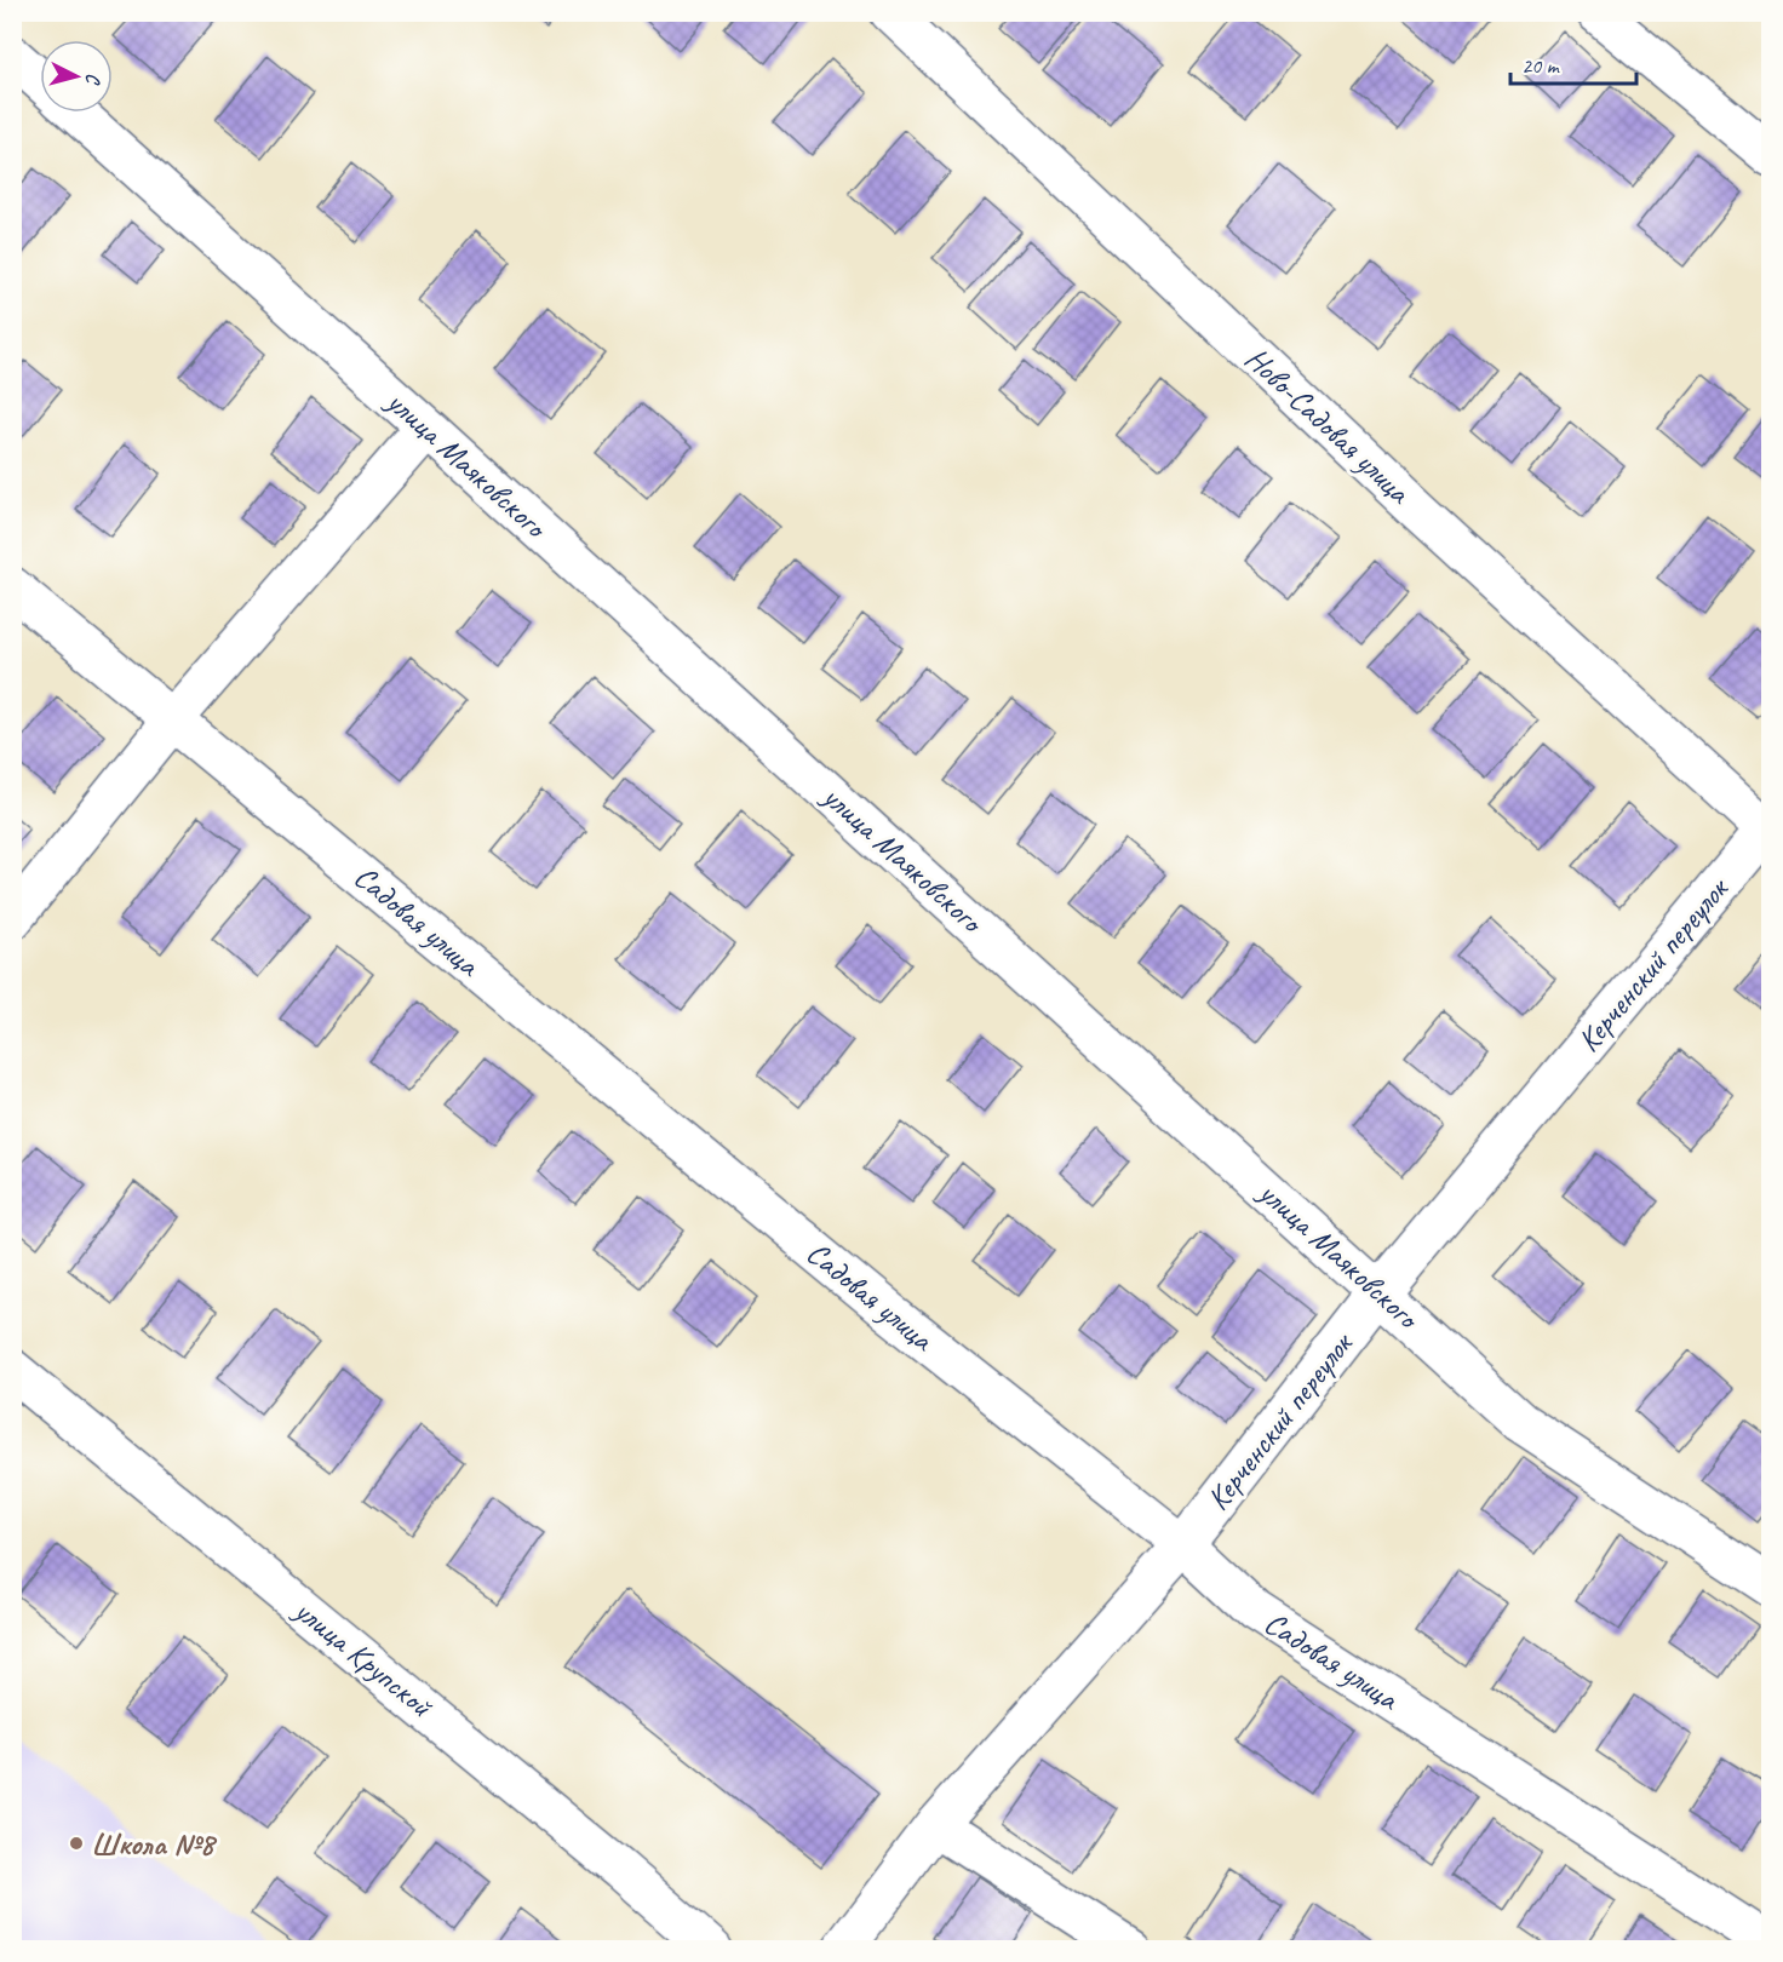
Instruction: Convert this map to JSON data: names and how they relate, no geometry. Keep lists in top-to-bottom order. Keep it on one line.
{"streets":{"street":["Ново-Садовая улица","улица Маяковского","Садовая улица","Керченский переулок","улица Крупской"]},"crossings":[["Ново-Садовая улица","Керченский переулок"],["улица Маяковского","Керченский переулок"],["Садовая улица","Керченский переулок"]],"places":["Школа №8"],"scale_bar":"20 m","north":"right"}
